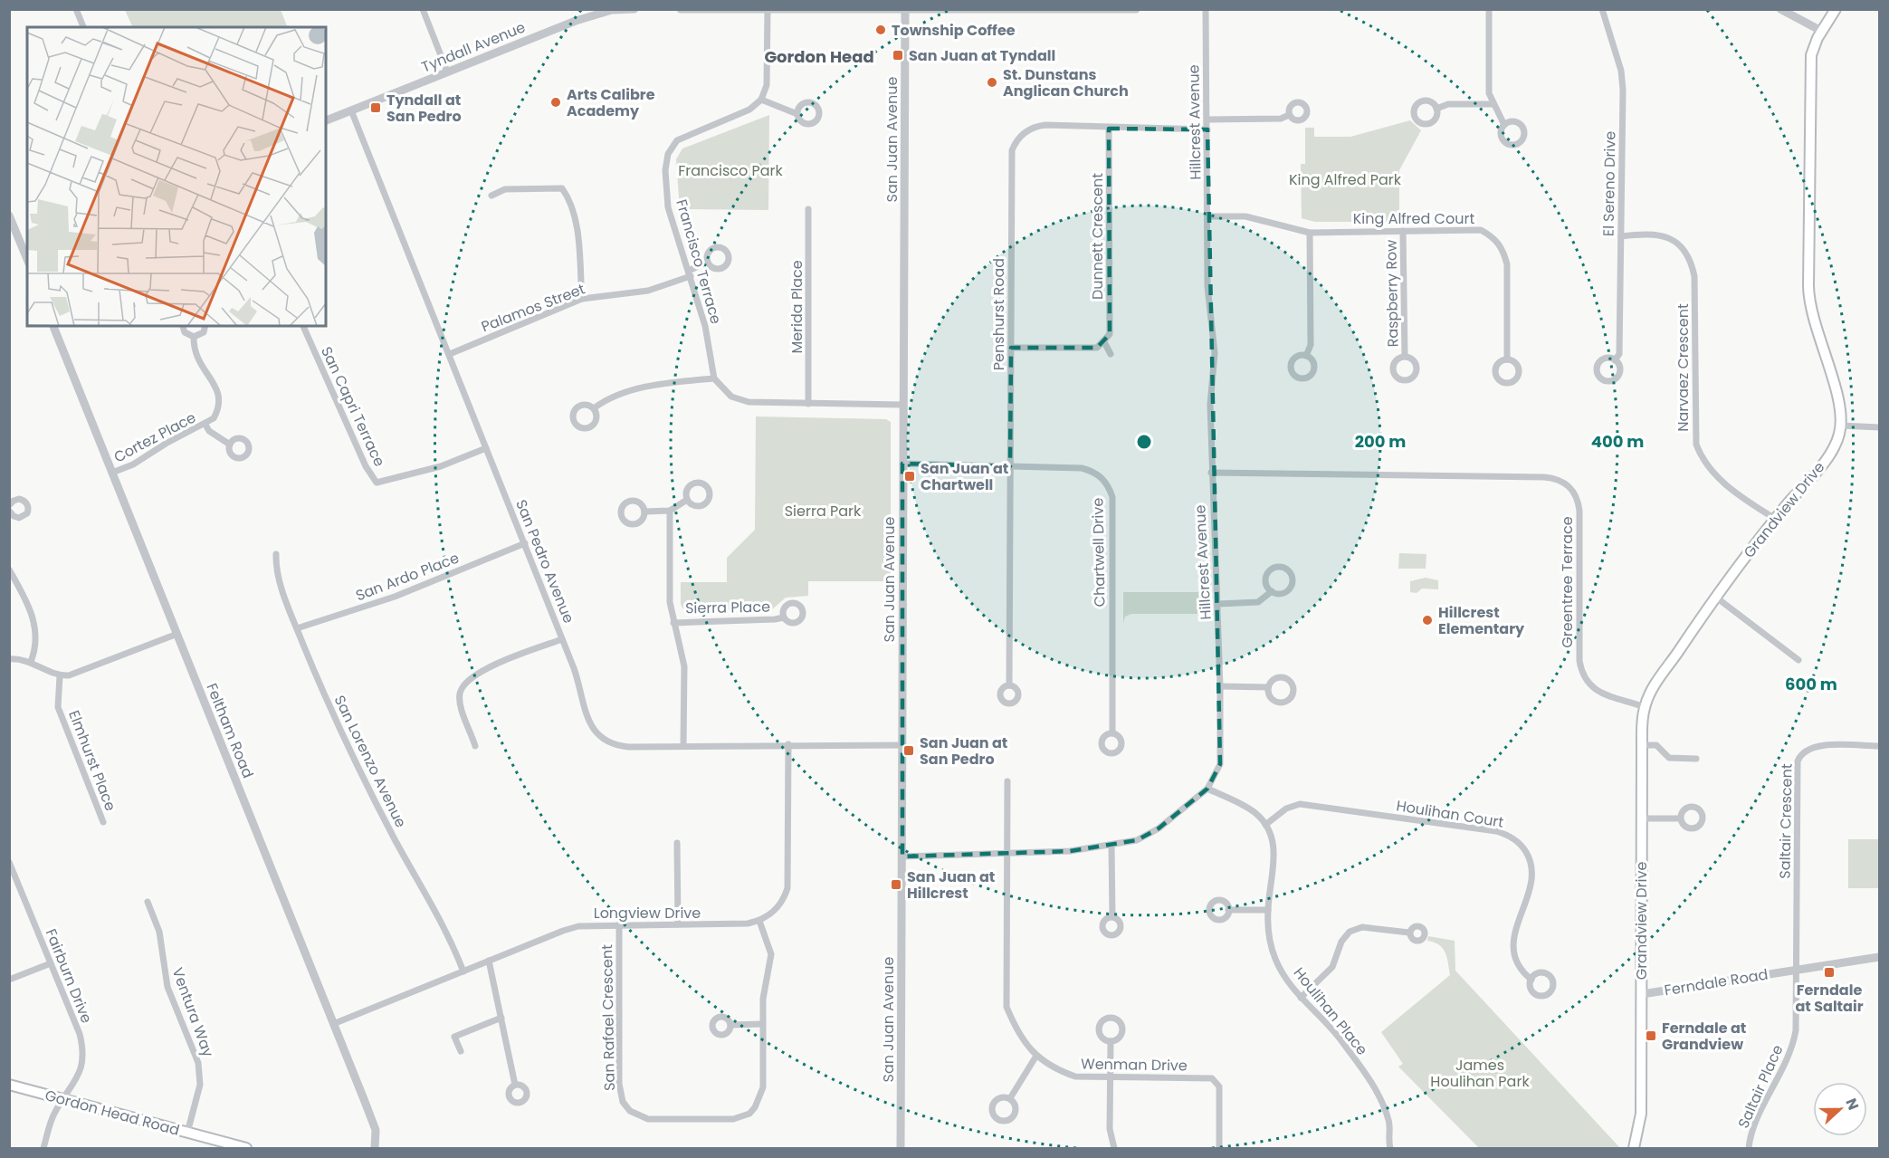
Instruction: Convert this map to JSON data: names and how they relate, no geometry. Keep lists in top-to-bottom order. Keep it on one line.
{"streets":{"main road":["Grandview Drive","Gordon Head Road"],"street":["Tyndall Avenue","Hillcrest Avenue","San Juan Avenue","El Sereno Drive","King Alfred Court","Dunnett Crescent","Francisco Terrace","Raspberry Row","Merida Place","Palamos Street","Penshurst Road","Narvaez Crescent","San Capri Terrace","Cortez Place","Chartwell Drive","San Pedro Avenue","San Ardo Place","Greentree Terrace","Sierra Place","Feltham Road","Elmhurst Place","San Lorenzo Avenue","Houlihan Court","Saltair Crescent","Longview Drive","Fairburn Drive","Ferndale Road","Houlihan Place","Ventura Way","San Rafael Crescent","Wenman Drive","Saltair Place"]},"crossings":[["Tyndall Avenue","San Pedro Avenue"],["Hillcrest Avenue","San Juan Avenue"],["Hillcrest Avenue","King Alfred Court"],["Hillcrest Avenue","Penshurst Road"],["Hillcrest Avenue","Greentree Terrace"],["Hillcrest Avenue","Wenman Drive"],["San Juan Avenue","Chartwell Drive"],["San Juan Avenue","San Pedro Avenue"],["El Sereno Drive","Narvaez Crescent"],["King Alfred Court","Raspberry Row"],["Dunnett Crescent","Penshurst Road"],["Francisco Terrace","Palamos Street"],["Palamos Street","San Pedro Avenue"],["Penshurst Road","Chartwell Drive"],["Narvaez Crescent","Grandview Drive"],["San Capri Terrace","San Pedro Avenue"],["Cortez Place","Feltham Road"],["Grandview Drive","Greentree Terrace"],["Grandview Drive","Ferndale Road"],["San Pedro Avenue","San Ardo Place"],["San Ardo Place","San Lorenzo Avenue"],["Feltham Road","Longview Drive"],["San Lorenzo Avenue","Longview Drive"],["Houlihan Court","Houlihan Place"],["Saltair Crescent","Ferndale Road"],["Saltair Crescent","Saltair Place"],["Longview Drive","San Rafael Crescent"],["Fairburn Drive","Gordon Head Road"],["Ferndale Road","Saltair Place"],["Ventura Way","Gordon Head Road"]],"districts":["Gordon Head"],"parks":["Francisco Park","King Alfred Park","Sierra Park","James Houlihan Park"],"places":{"other":["Township Coffee","St. Dunstans Anglican Church","Arts Calibre Academy","Hillcrest Elementary"],"transit":["San Juan at Tyndall","Tyndall at San Pedro","San Juan at Chartwell","San Juan at San Pedro","San Juan at Hillcrest","Ferndale at Saltair","Ferndale at Grandview"]},"north":"right","rings":["200 m","400 m","600 m"]}
